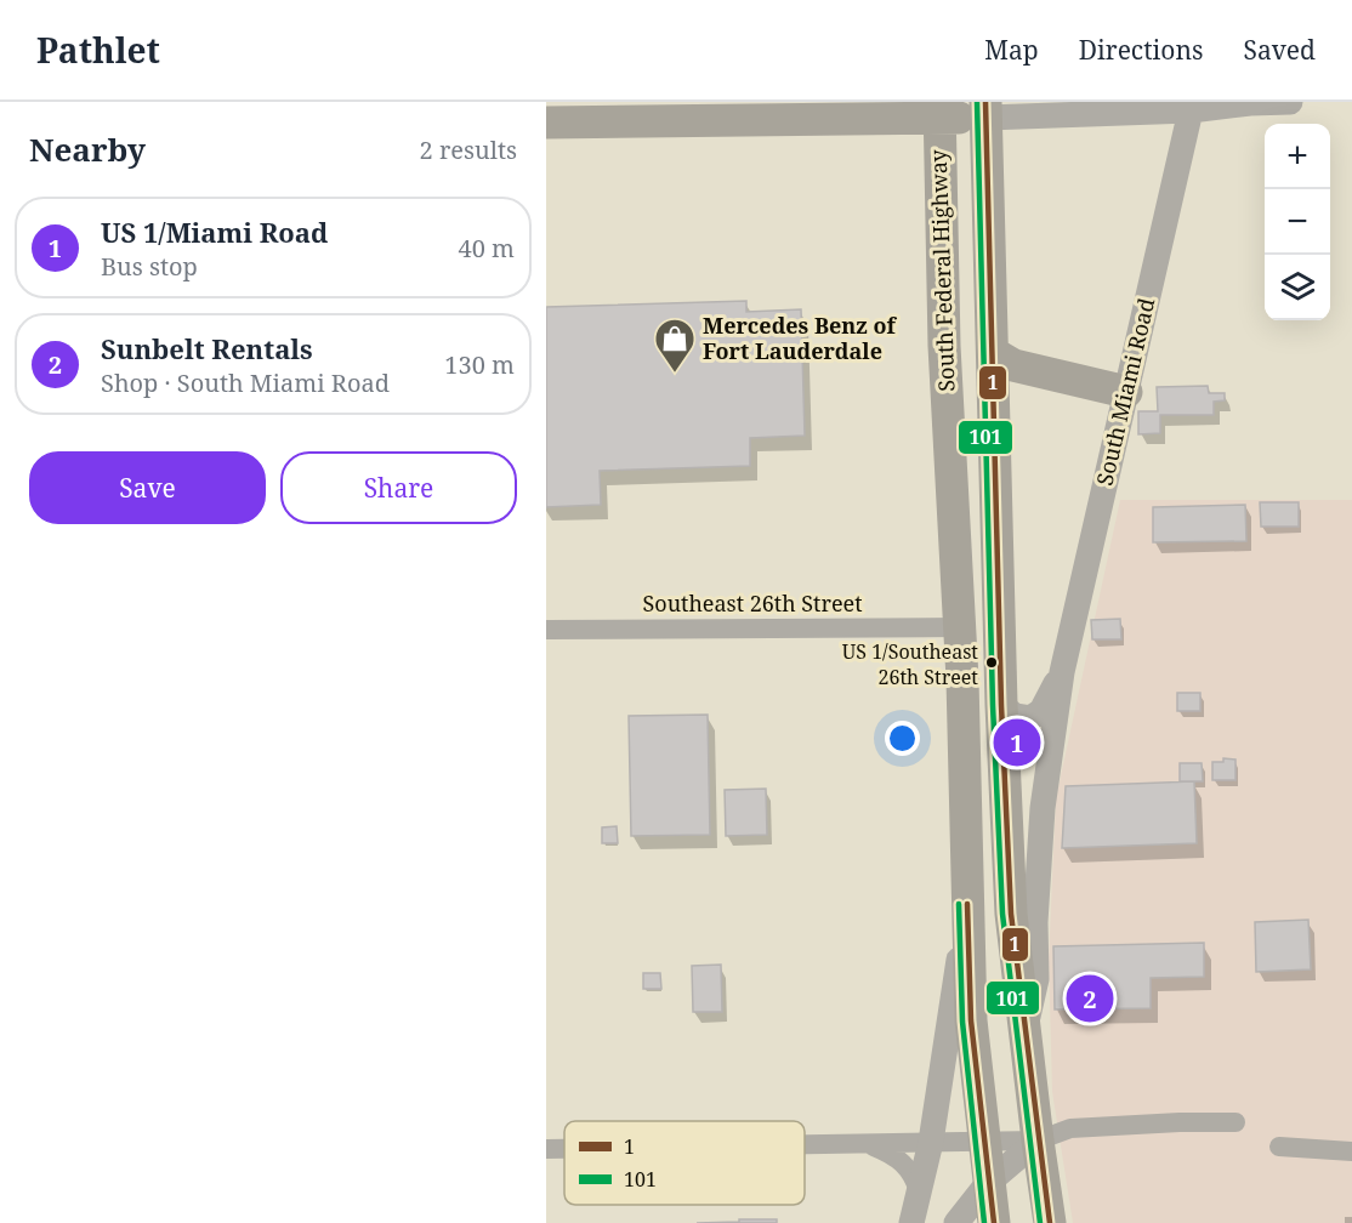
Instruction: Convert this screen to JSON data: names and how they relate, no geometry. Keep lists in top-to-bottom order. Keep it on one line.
{"streets":{"main road":["South Federal Highway"],"street":["South Miami Road","Southeast 26th Street"]},"crossings":[["South Federal Highway","Southeast 26th Street"]],"places":{"shop":["Mercedes Benz of Fort Lauderdale"],"other":["US 1/Southeast 26th Street"]},"lines":["transit line 1","transit line 101"],"legend":["1","101"],"page":{"header":"Pathlet","nav":["Map","Directions","Saved"],"heading":["Nearby","2 results"],"map_buttons":["+","−"],"list":[{"mark":"1","name":"US 1/Miami Road","note":"Bus stop","value":"40 m"},{"mark":"2","name":"Sunbelt Rentals","note":"Shop · South Miami Road","value":"130 m"}],"buttons":["Save","Share"],"pins":["1","2"]}}
